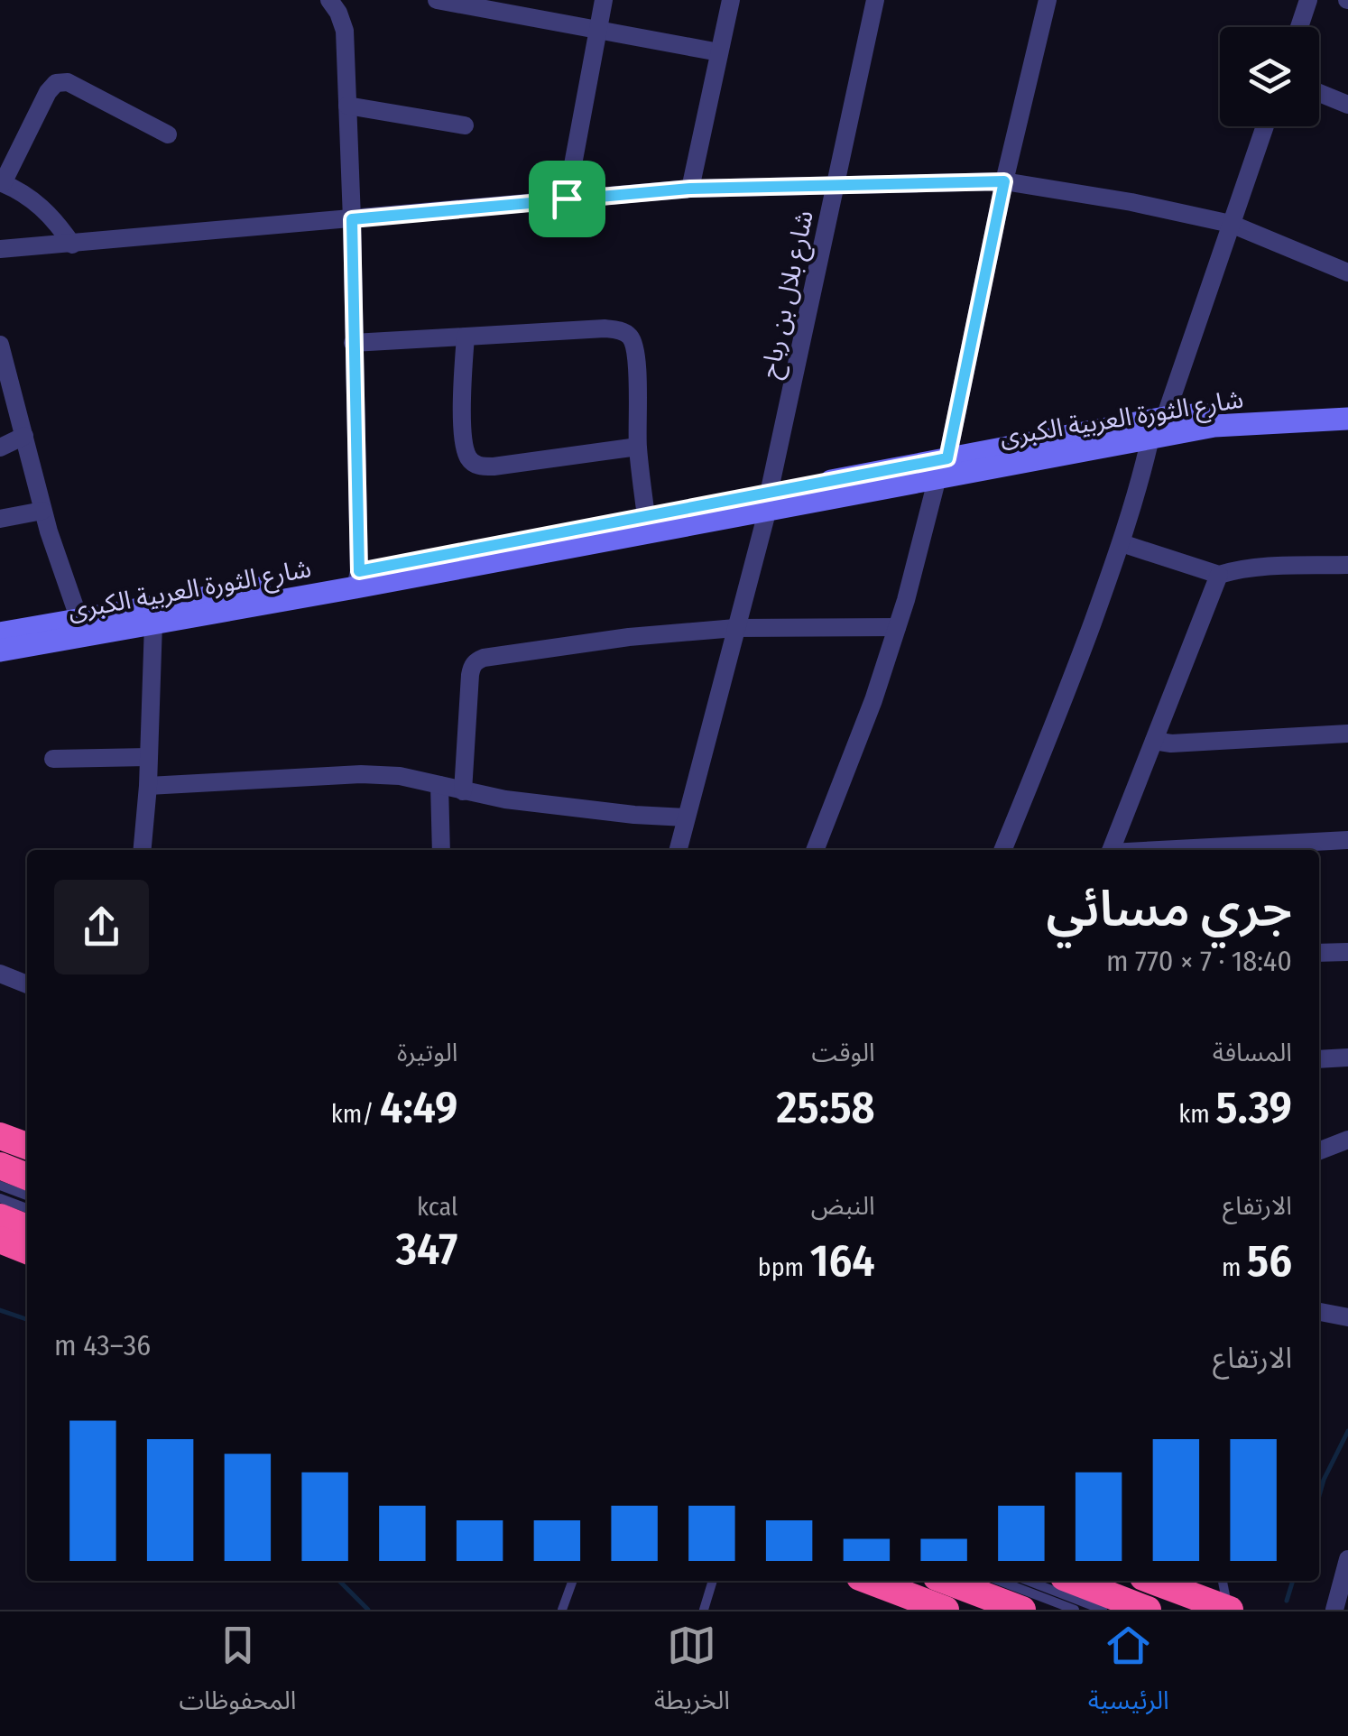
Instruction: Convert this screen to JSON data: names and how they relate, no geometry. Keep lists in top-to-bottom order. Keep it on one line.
{"streets":{"main road":["شارع الثورة العربية الكبرى"],"street":["شارع بلال بن رباح"]},"crossings":[["شارع بلال بن رباح","شارع الثورة العربية الكبرى"]],"page":{"heading":["جري مسائي","18:40 · 7 × 770 m"],"stats":[["المسافة","5.39 km"],["الوقت","25:58"],["الوتيرة","4:49 /km"],["الارتفاع","56 m"],["النبض","164 bpm"],["kcal","347"]],"chart":["الارتفاع","36–43 m"],"tabs":["الرئيسية","الخريطة","المحفوظات"]}}
